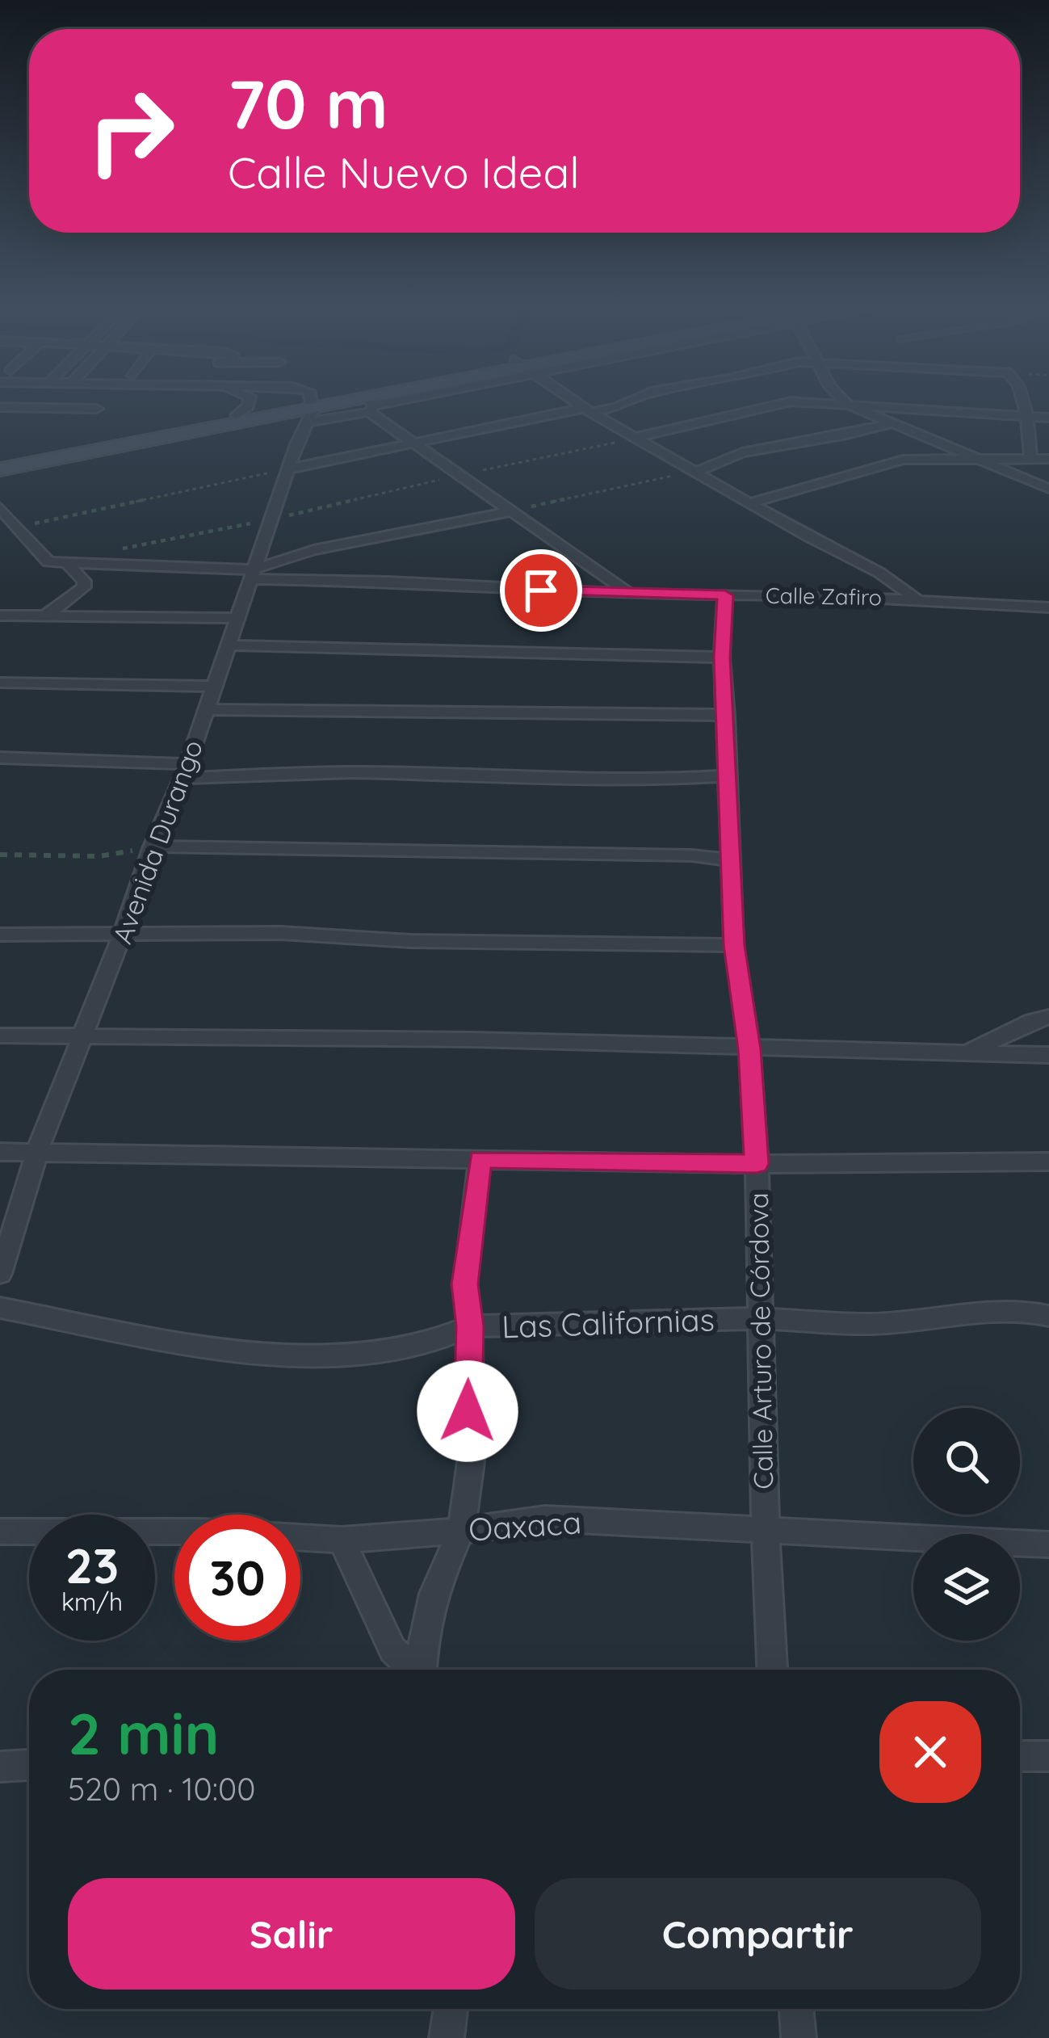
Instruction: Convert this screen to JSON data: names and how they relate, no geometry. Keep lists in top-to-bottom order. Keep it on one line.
{"streets":{"street":["Calle Zafiro","Avenida Durango","Las Californias","Calle Arturo de Córdova","Oaxaca"]},"crossings":[["Calle Zafiro","Avenida Durango"],["Calle Zafiro","Calle Arturo de Córdova"],["Las Californias","Calle Arturo de Córdova"],["Calle Arturo de Córdova","Oaxaca"]],"page":{"turn":["70 m","Calle Nuevo Ideal"],"speed":"23 km/h","limit":"30","heading":["2 min","520 m · 10:00"],"buttons":["Salir","Compartir"]}}
